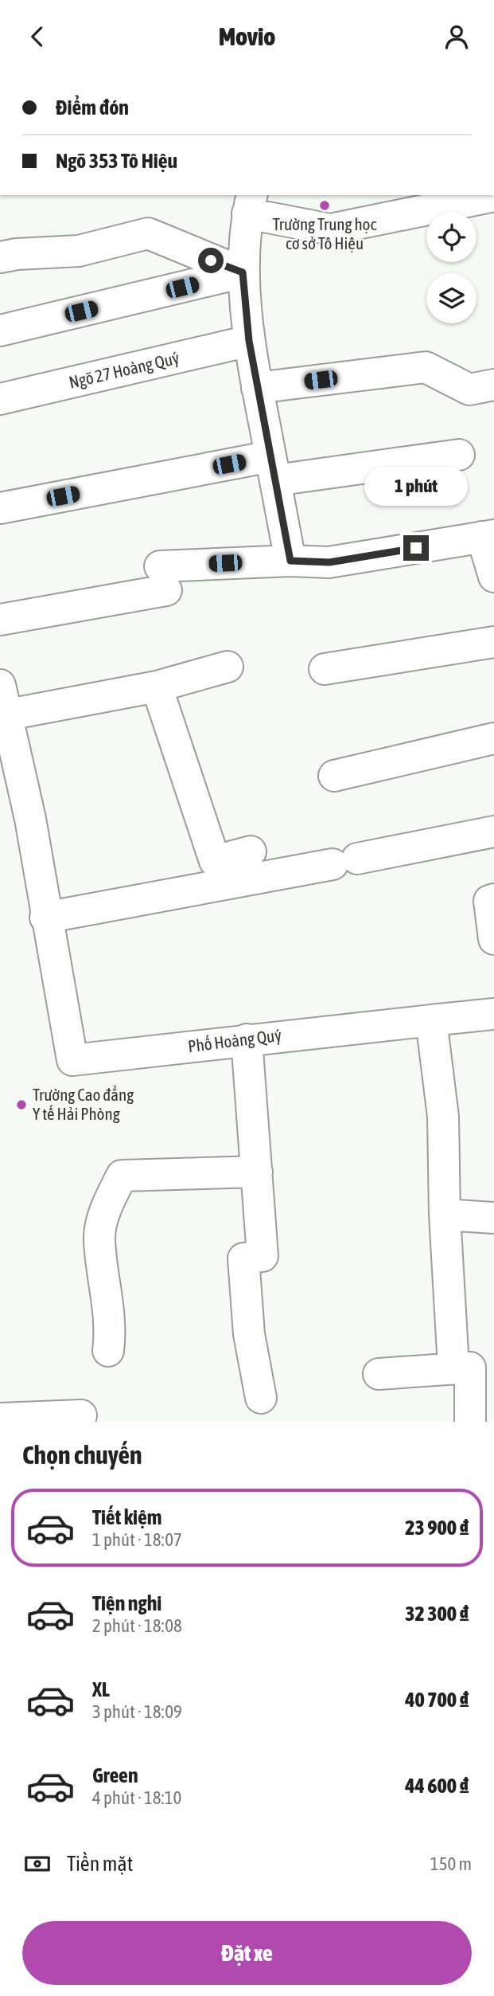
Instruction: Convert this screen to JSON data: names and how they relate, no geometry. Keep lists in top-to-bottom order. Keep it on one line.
{"streets":{"street":["Ngõ 27 Hoàng Quý","Phố Hoàng Quý"]},"places":["Trường Trung học cơ sở Tô Hiệu","Trường Cao đẳng Y tế Hải Phòng"],"page":{"header":"Movio","banner":["Điểm đón","Ngõ 353 Tô Hiệu"],"bubble":"1 phút","heading":"Chọn chuyến","list":[{"name":"Tiết kiệm","note":"1 phút · 18:07","value":"23 900 ₫"},{"name":"Tiện nghi","note":"2 phút · 18:08","value":"32 300 ₫"},{"name":"XL","note":"3 phút · 18:09","value":"40 700 ₫"},{"name":"Green","note":"4 phút · 18:10","value":"44 600 ₫"}],"pay":["Tiền mặt","150 m"],"buttons":"Đặt xe"}}
